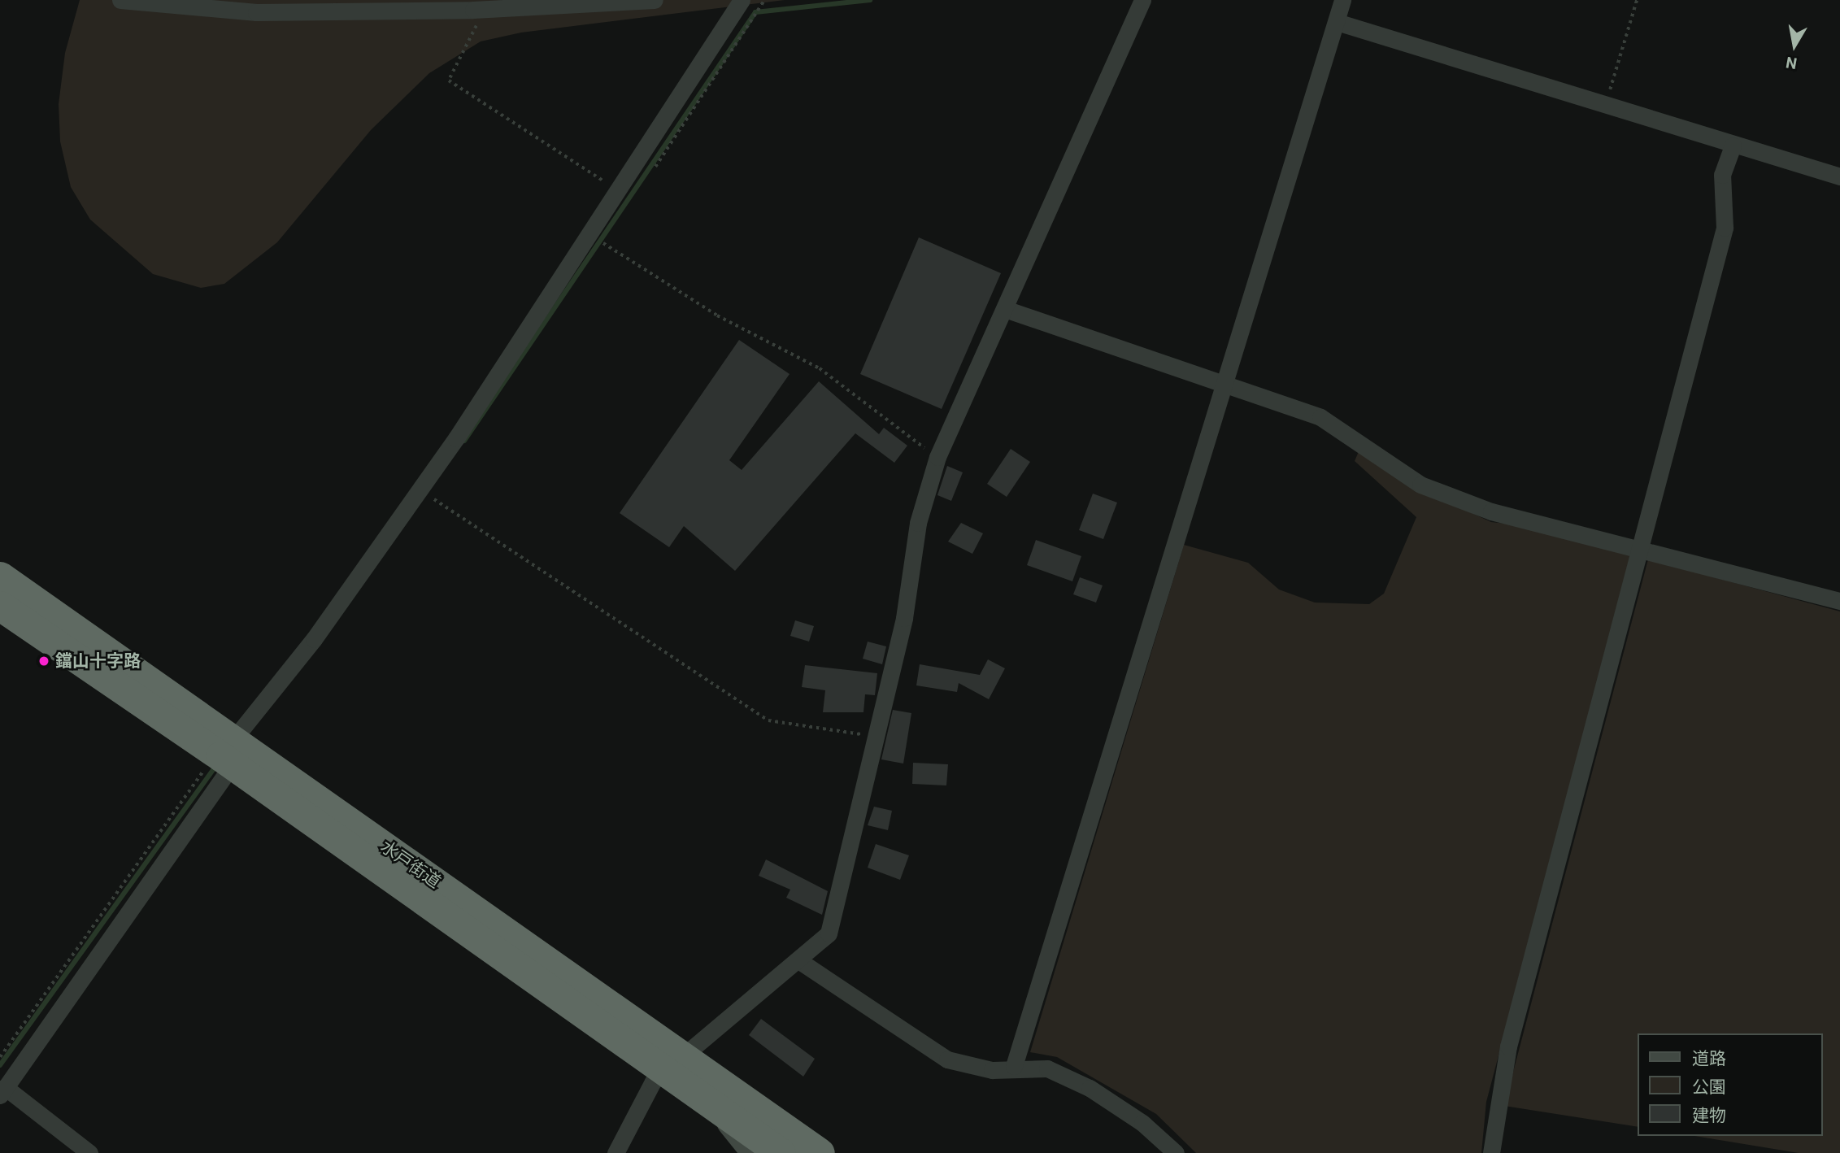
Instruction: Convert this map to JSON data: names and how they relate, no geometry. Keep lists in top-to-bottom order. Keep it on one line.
{"streets":{"highway":["水戸街道"]},"places":["鐺山十字路"],"legend":["道路","公園","建物"],"north":"bottom"}
